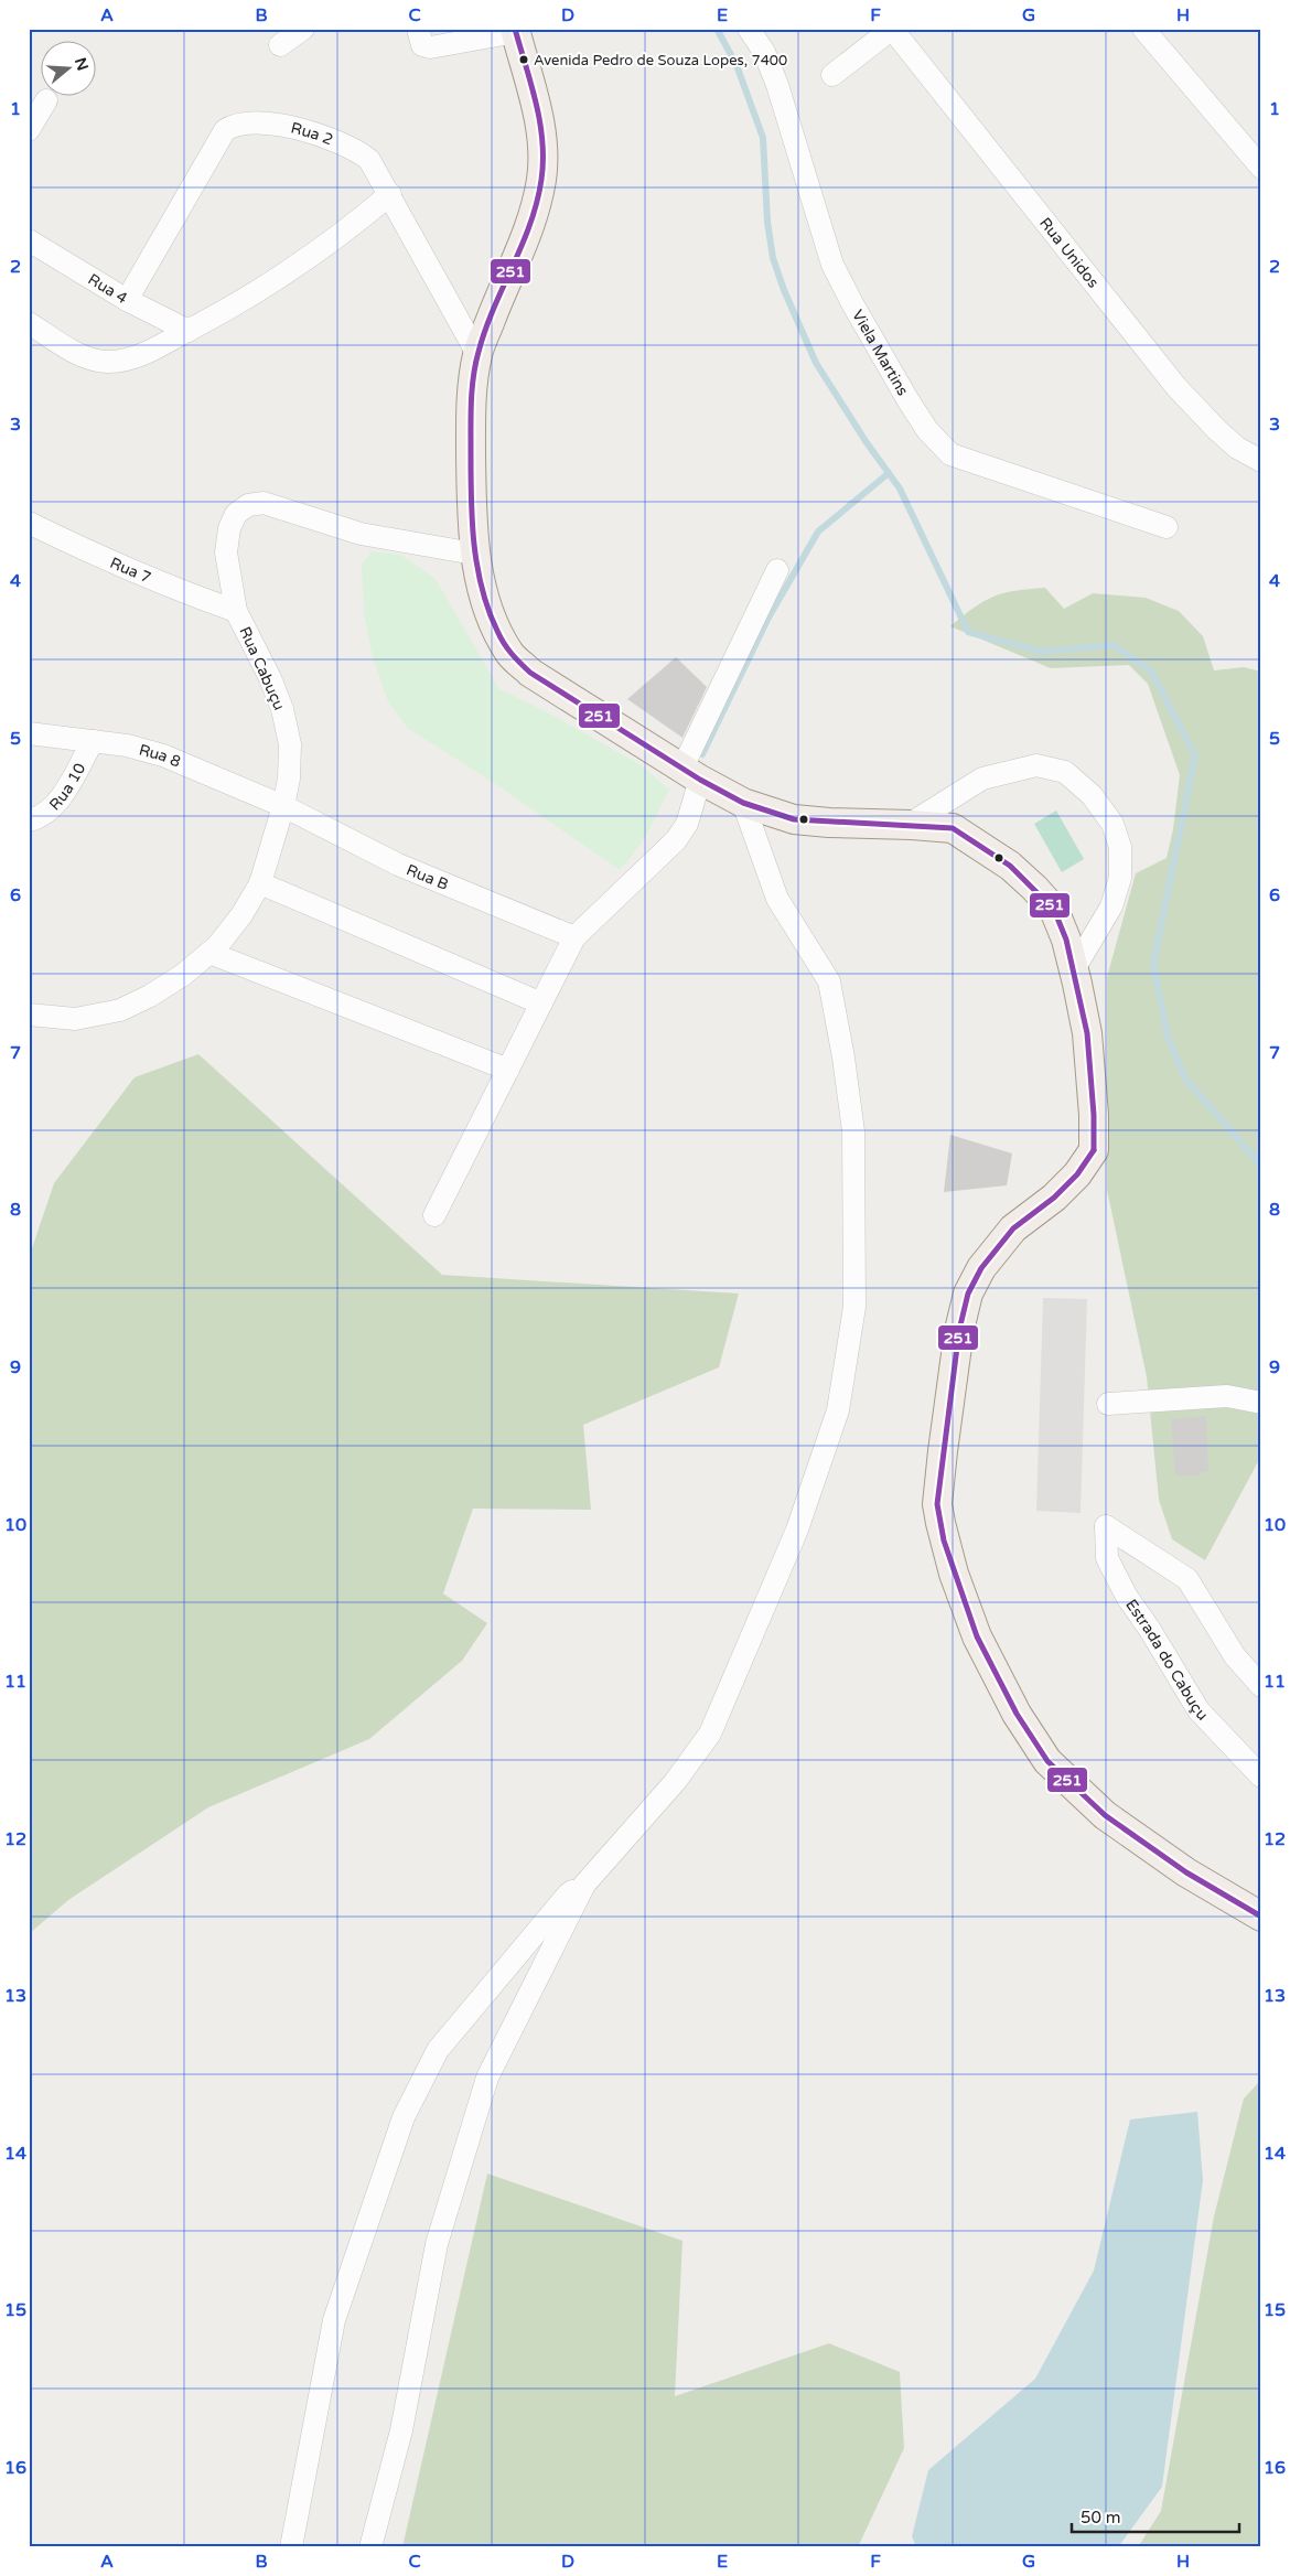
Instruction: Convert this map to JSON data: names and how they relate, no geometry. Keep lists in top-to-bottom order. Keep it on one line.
{"streets":{"street":["Rua 2","Rua Unidos","Rua 4","Viela Martins","Rua 7","Rua Cabuçu","Rua 8","Rua 10","Rua B","Estrada do Cabuçu"]},"crossings":[["Rua 2","Rua 4"],["Rua 7","Rua Cabuçu"],["Rua Cabuçu","Rua 8"],["Rua Cabuçu","Rua B"],["Rua 8","Rua 10"],["Rua 8","Rua B"]],"places":["Avenida Pedro de Souza Lopes, 7400"],"lines":["transit line 251"],"scale_bar":"50 m","north":"right","grid":{"columns":["A","B","C","D","E","F","G","H"],"rows":["1","2","3","4","5","6","7","8","9","10","11","12","13","14","15","16"]}}
